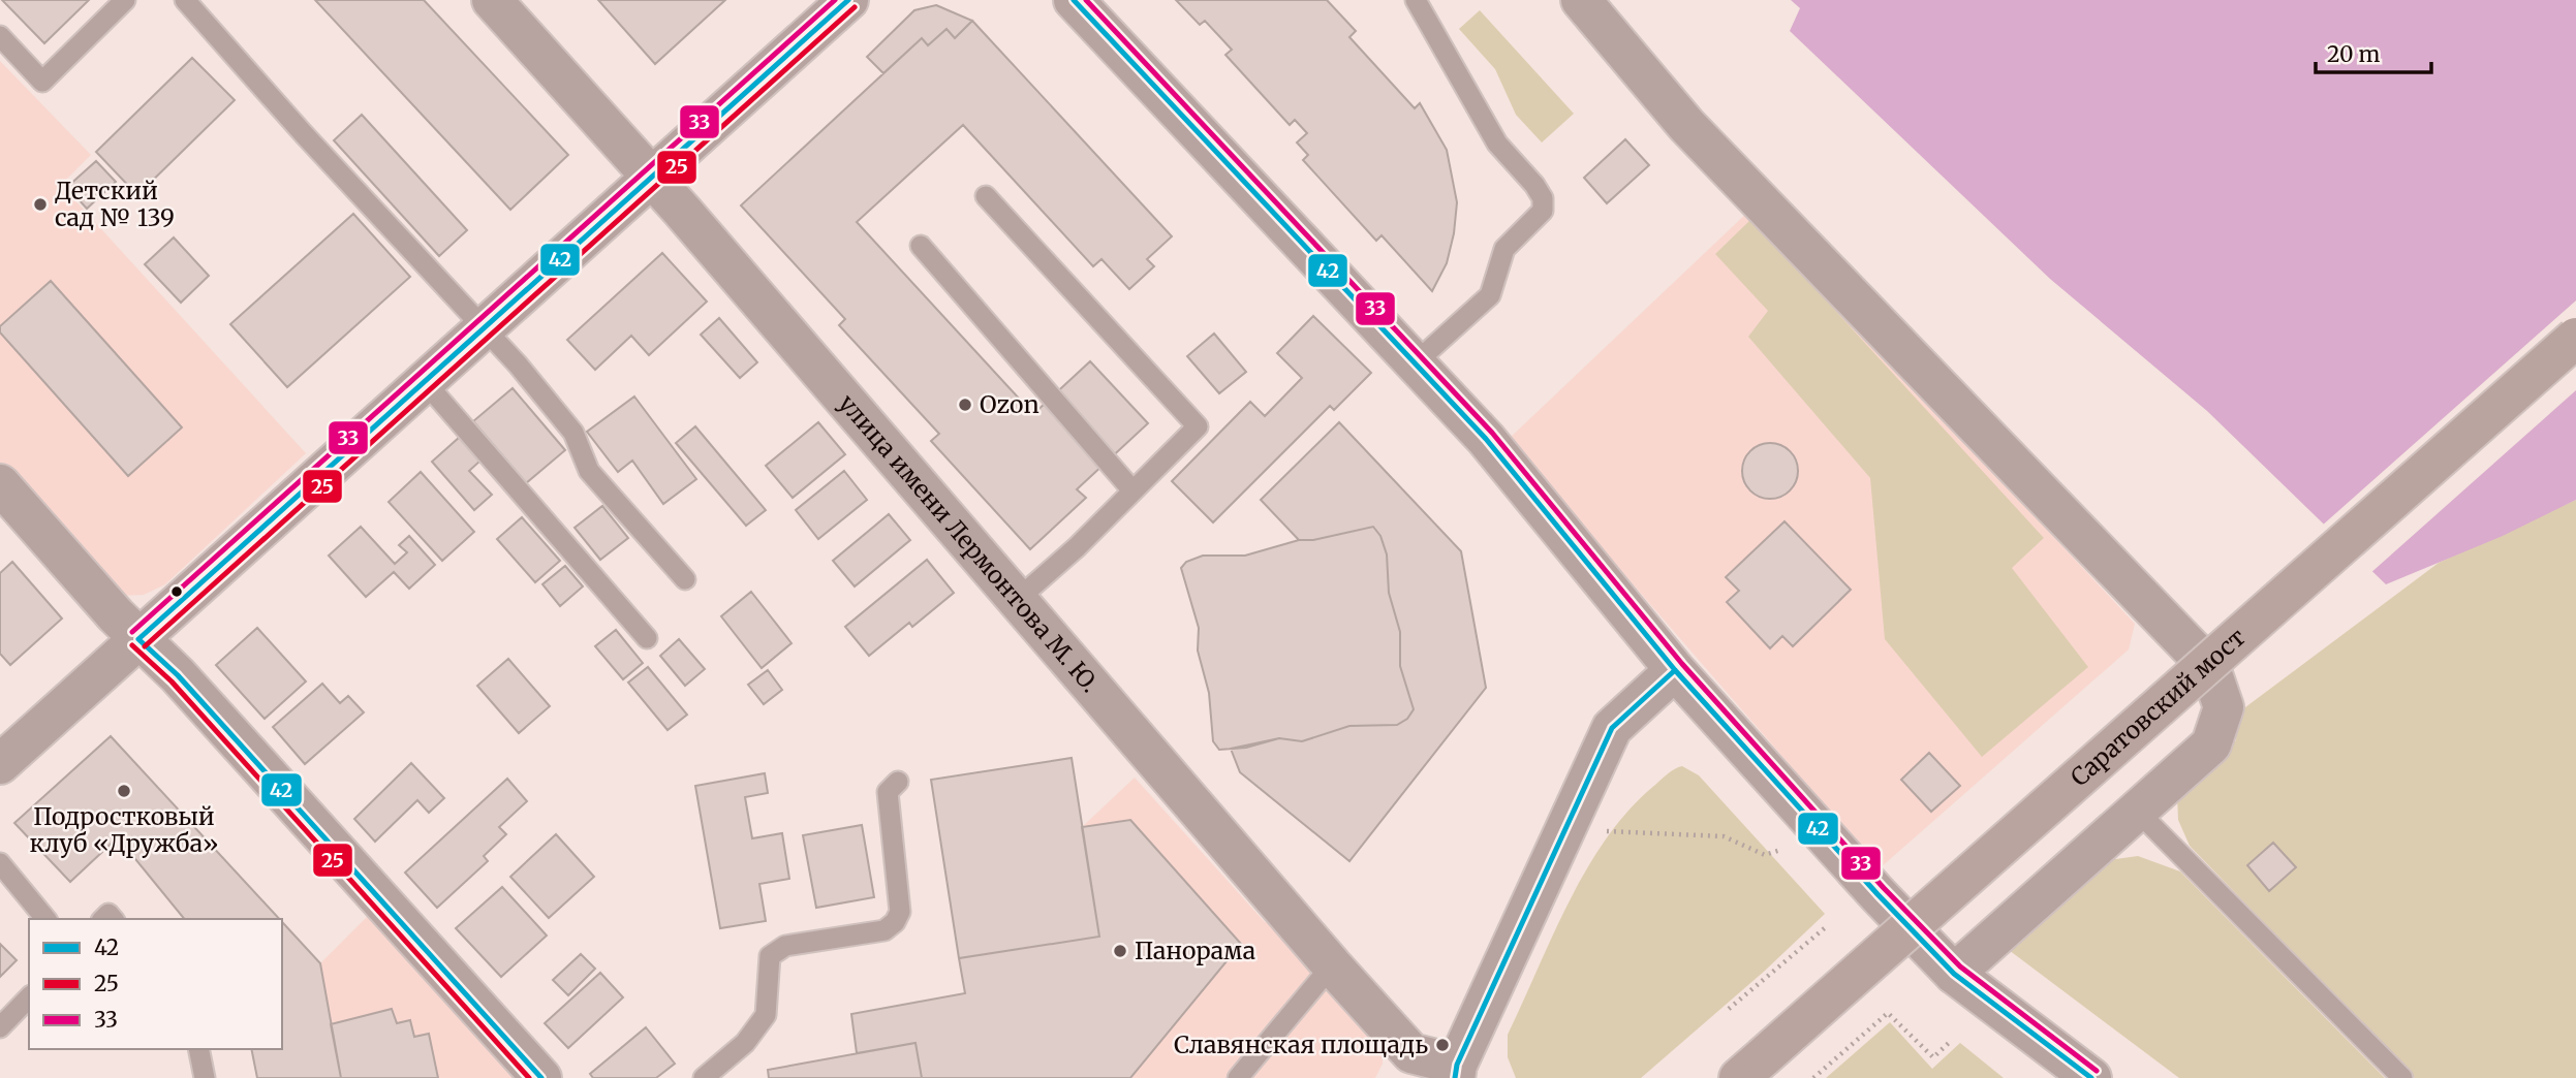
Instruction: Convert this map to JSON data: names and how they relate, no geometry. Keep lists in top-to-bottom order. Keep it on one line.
{"streets":{"main road":["Саратовский мост"],"street":["улица имени Лермонтова М. Ю."]},"places":["Детский сад № 139","Ozon","Подростковый клуб «Дружба»","Панорама","Славянская площадь"],"lines":["transit line 42","transit line 33","transit line 25"],"legend":["42","25","33"],"scale_bar":"20 m"}
